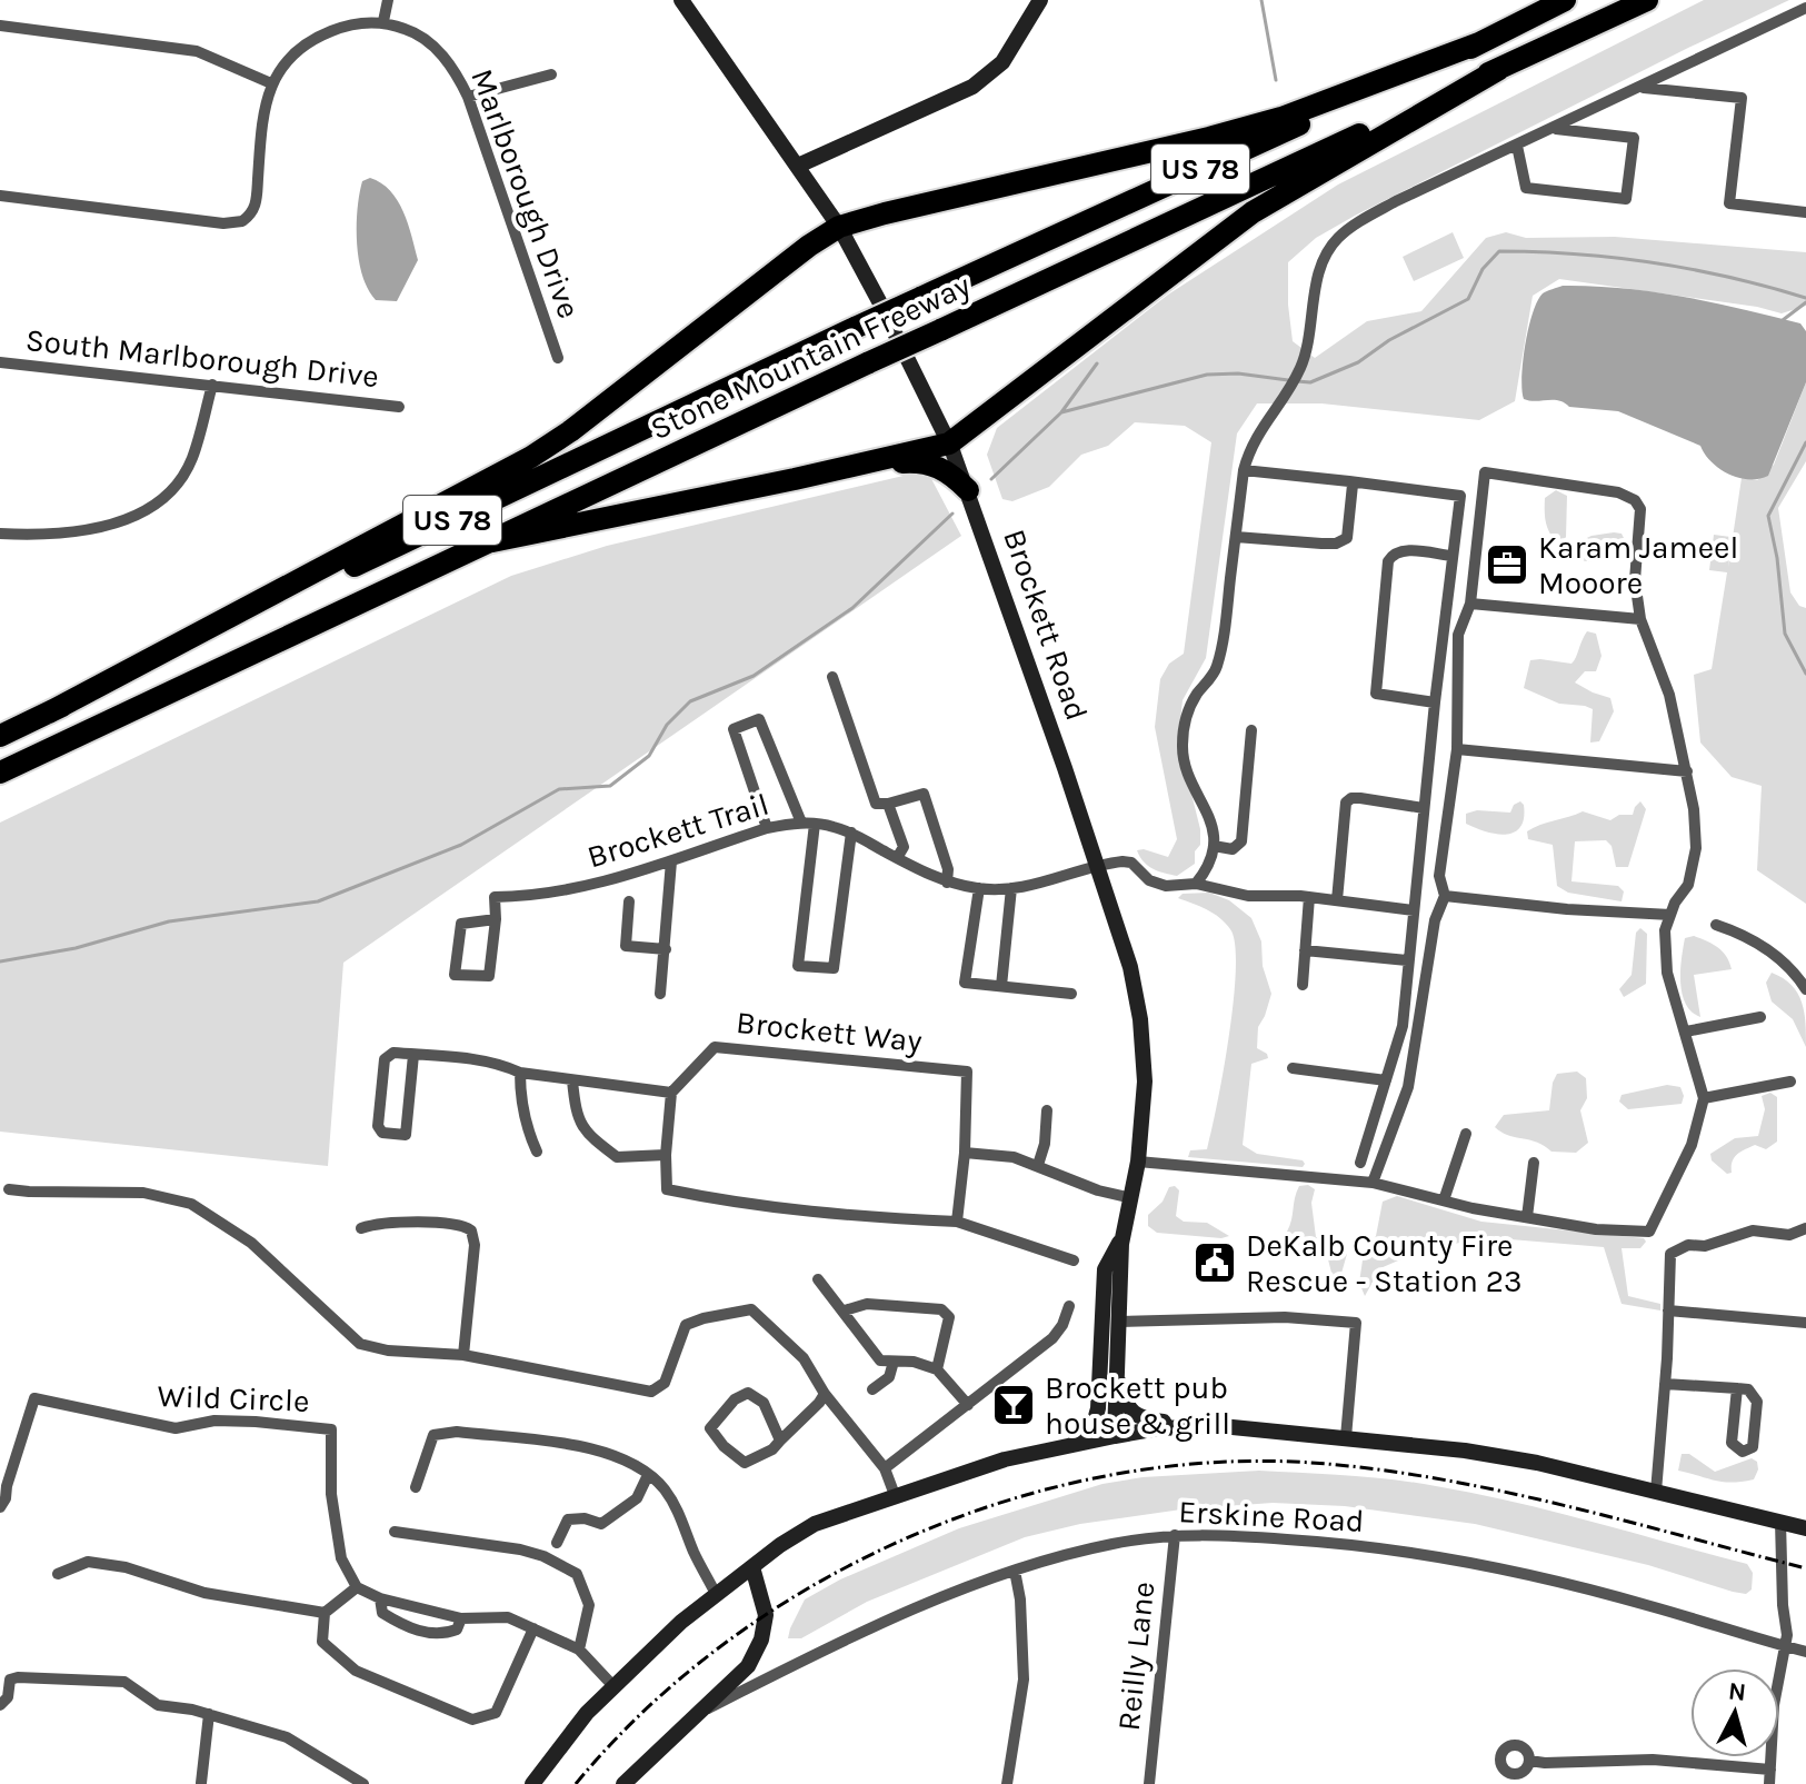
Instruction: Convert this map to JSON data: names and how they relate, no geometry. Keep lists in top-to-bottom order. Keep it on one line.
{"streets":{"highway":["US 78","Stone Mountain Freeway"],"street":["Marlborough Drive","South Marlborough Drive","Brockett Road","Brockett Trail","Brockett Way","Wild Circle","Erskine Road","Reilly Lane"]},"crossings":[["Brockett Road","Brockett Trail"],["Erskine Road","Reilly Lane"]],"places":{"office":["Karam Jameel Mooore"],"public building":["DeKalb County Fire Rescue - Station 23"],"bar":["Brockett pub house & grill"]},"north":"top"}
